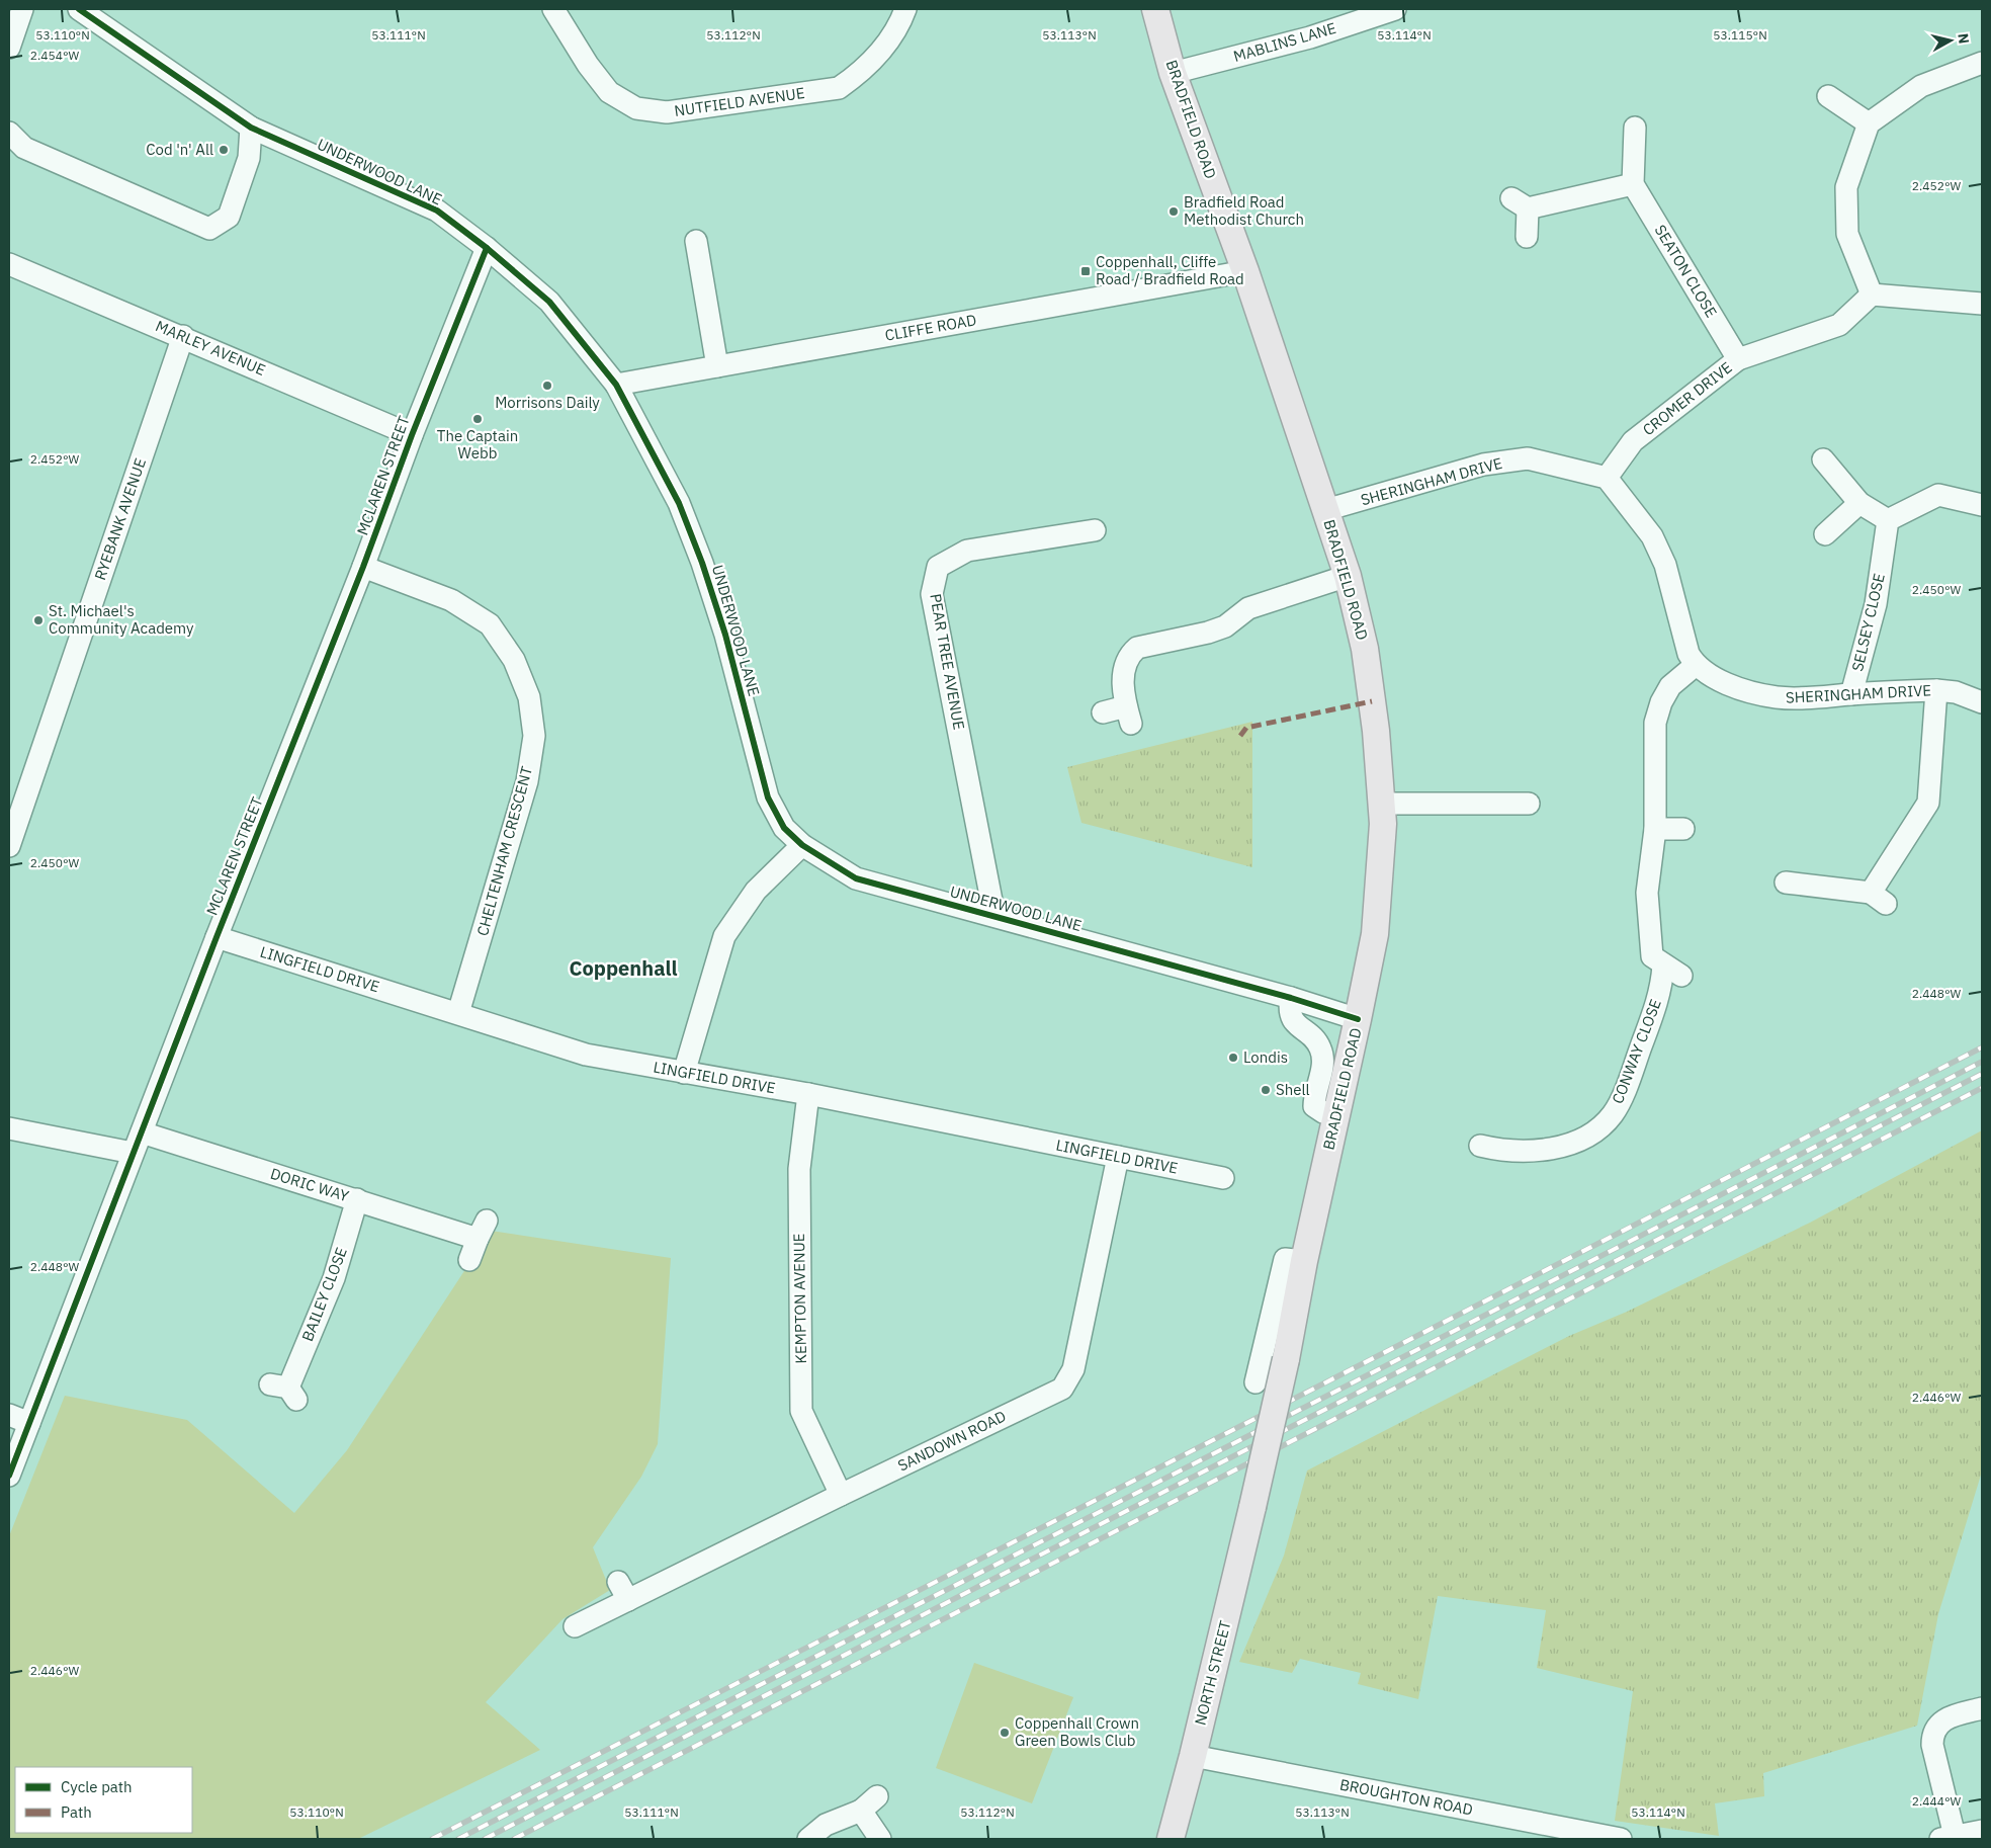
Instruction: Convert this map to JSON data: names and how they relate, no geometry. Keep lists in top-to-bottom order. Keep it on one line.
{"streets":{"main road":["BRADFIELD ROAD","NORTH STREET"],"street":["MABLINS LANE","NUTFIELD AVENUE","UNDERWOOD LANE","SEATON CLOSE","CLIFFE ROAD","MARLEY AVENUE","CROMER DRIVE","MCLAREN STREET","SHERINGHAM DRIVE","RYEBANK AVENUE","SELSEY CLOSE","PEAR TREE AVENUE","CHELTENHAM CRESCENT","LINGFIELD DRIVE","CONWAY CLOSE","DORIC WAY","BAILEY CLOSE","KEMPTON AVENUE","SANDOWN ROAD","BROUGHTON ROAD"]},"crossings":[["MABLINS LANE","BRADFIELD ROAD"],["BRADFIELD ROAD","UNDERWOOD LANE"],["BRADFIELD ROAD","CLIFFE ROAD"],["BRADFIELD ROAD","SHERINGHAM DRIVE"],["BRADFIELD ROAD","NORTH STREET"],["UNDERWOOD LANE","CLIFFE ROAD"],["UNDERWOOD LANE","MCLAREN STREET"],["UNDERWOOD LANE","PEAR TREE AVENUE"],["SEATON CLOSE","CROMER DRIVE"],["MARLEY AVENUE","MCLAREN STREET"],["MARLEY AVENUE","RYEBANK AVENUE"],["CROMER DRIVE","SHERINGHAM DRIVE"],["MCLAREN STREET","CHELTENHAM CRESCENT"],["MCLAREN STREET","LINGFIELD DRIVE"],["MCLAREN STREET","DORIC WAY"],["SHERINGHAM DRIVE","SELSEY CLOSE"],["CHELTENHAM CRESCENT","LINGFIELD DRIVE"],["LINGFIELD DRIVE","KEMPTON AVENUE"],["LINGFIELD DRIVE","SANDOWN ROAD"],["DORIC WAY","BAILEY CLOSE"],["KEMPTON AVENUE","SANDOWN ROAD"],["NORTH STREET","BROUGHTON ROAD"]],"districts":["Coppenhall"],"places":{"other":["Cod 'n' All","Bradfield Road Methodist Church","Morrisons Daily","The Captain Webb","St. Michael's Community Academy","Londis","Shell","Coppenhall Crown Green Bowls Club"],"transit":["Coppenhall, Cliffe Road / Bradfield Road"]},"legend":["Cycle path","Path"],"north":"right","coordinates":["53.110°N","53.111°N","53.112°N","53.113°N","53.114°N","53.115°N","2.454°W","2.452°W","2.450°W","2.448°W","2.446°W","2.444°W"]}
